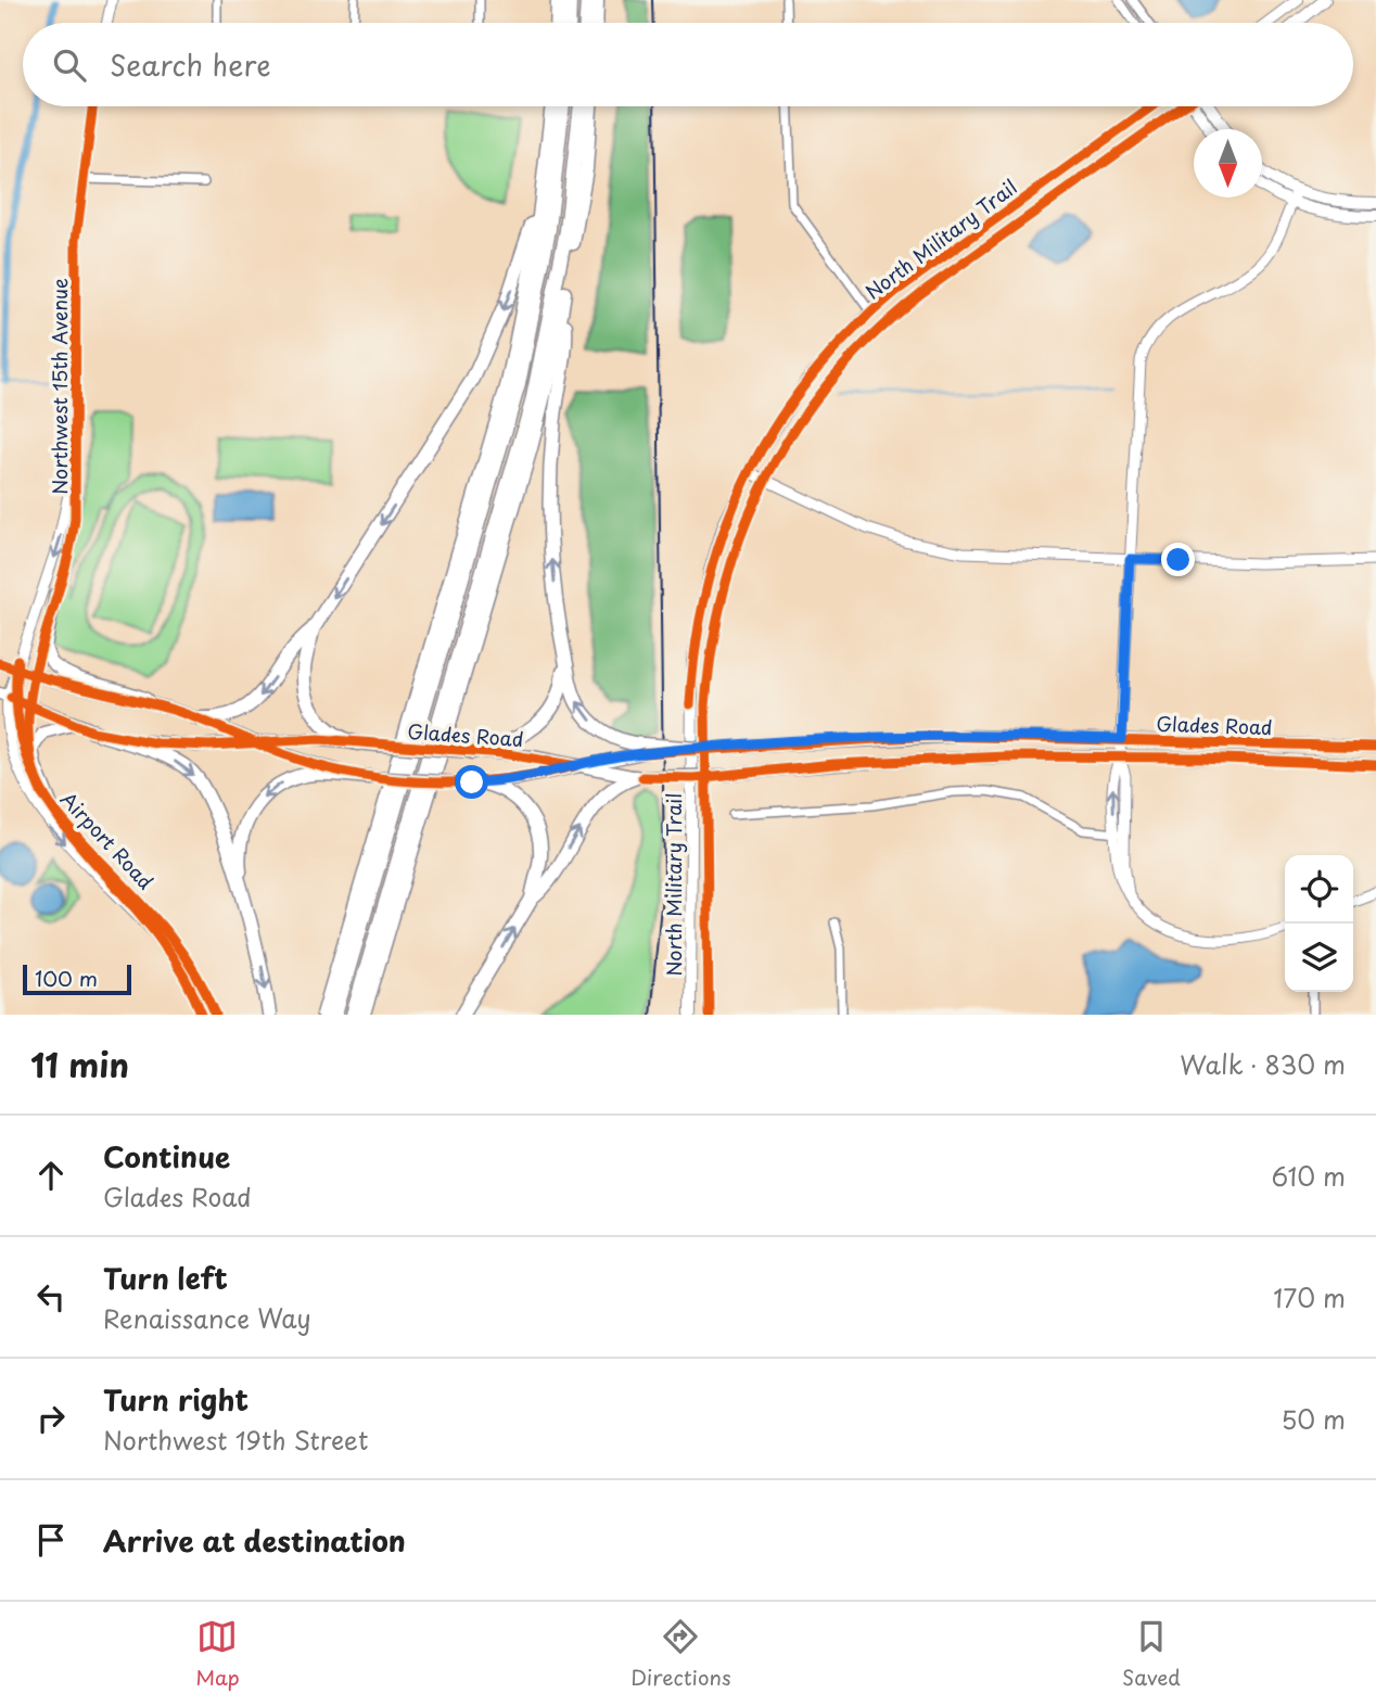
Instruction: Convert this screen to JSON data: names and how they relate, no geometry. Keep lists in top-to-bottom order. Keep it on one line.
{"streets":{"main road":["North Military Trail","Glades Road"],"street":["Northwest 15th Avenue","Airport Road"]},"crossings":[["Northwest 15th Avenue","Glades Road"],["Northwest 15th Avenue","Airport Road"],["Glades Road","Airport Road"]],"scale_bar":"100 m","north":"bottom","page":{"search":"Search here","scale":"100 m","heading":["11 min","Walk · 830 m"],"list":[["Continue","Glades Road","610 m"],["Turn left","Renaissance Way","170 m"],["Turn right","Northwest 19th Street","50 m"],"Arrive at destination"],"nav":["Map","Directions","Saved"]}}
